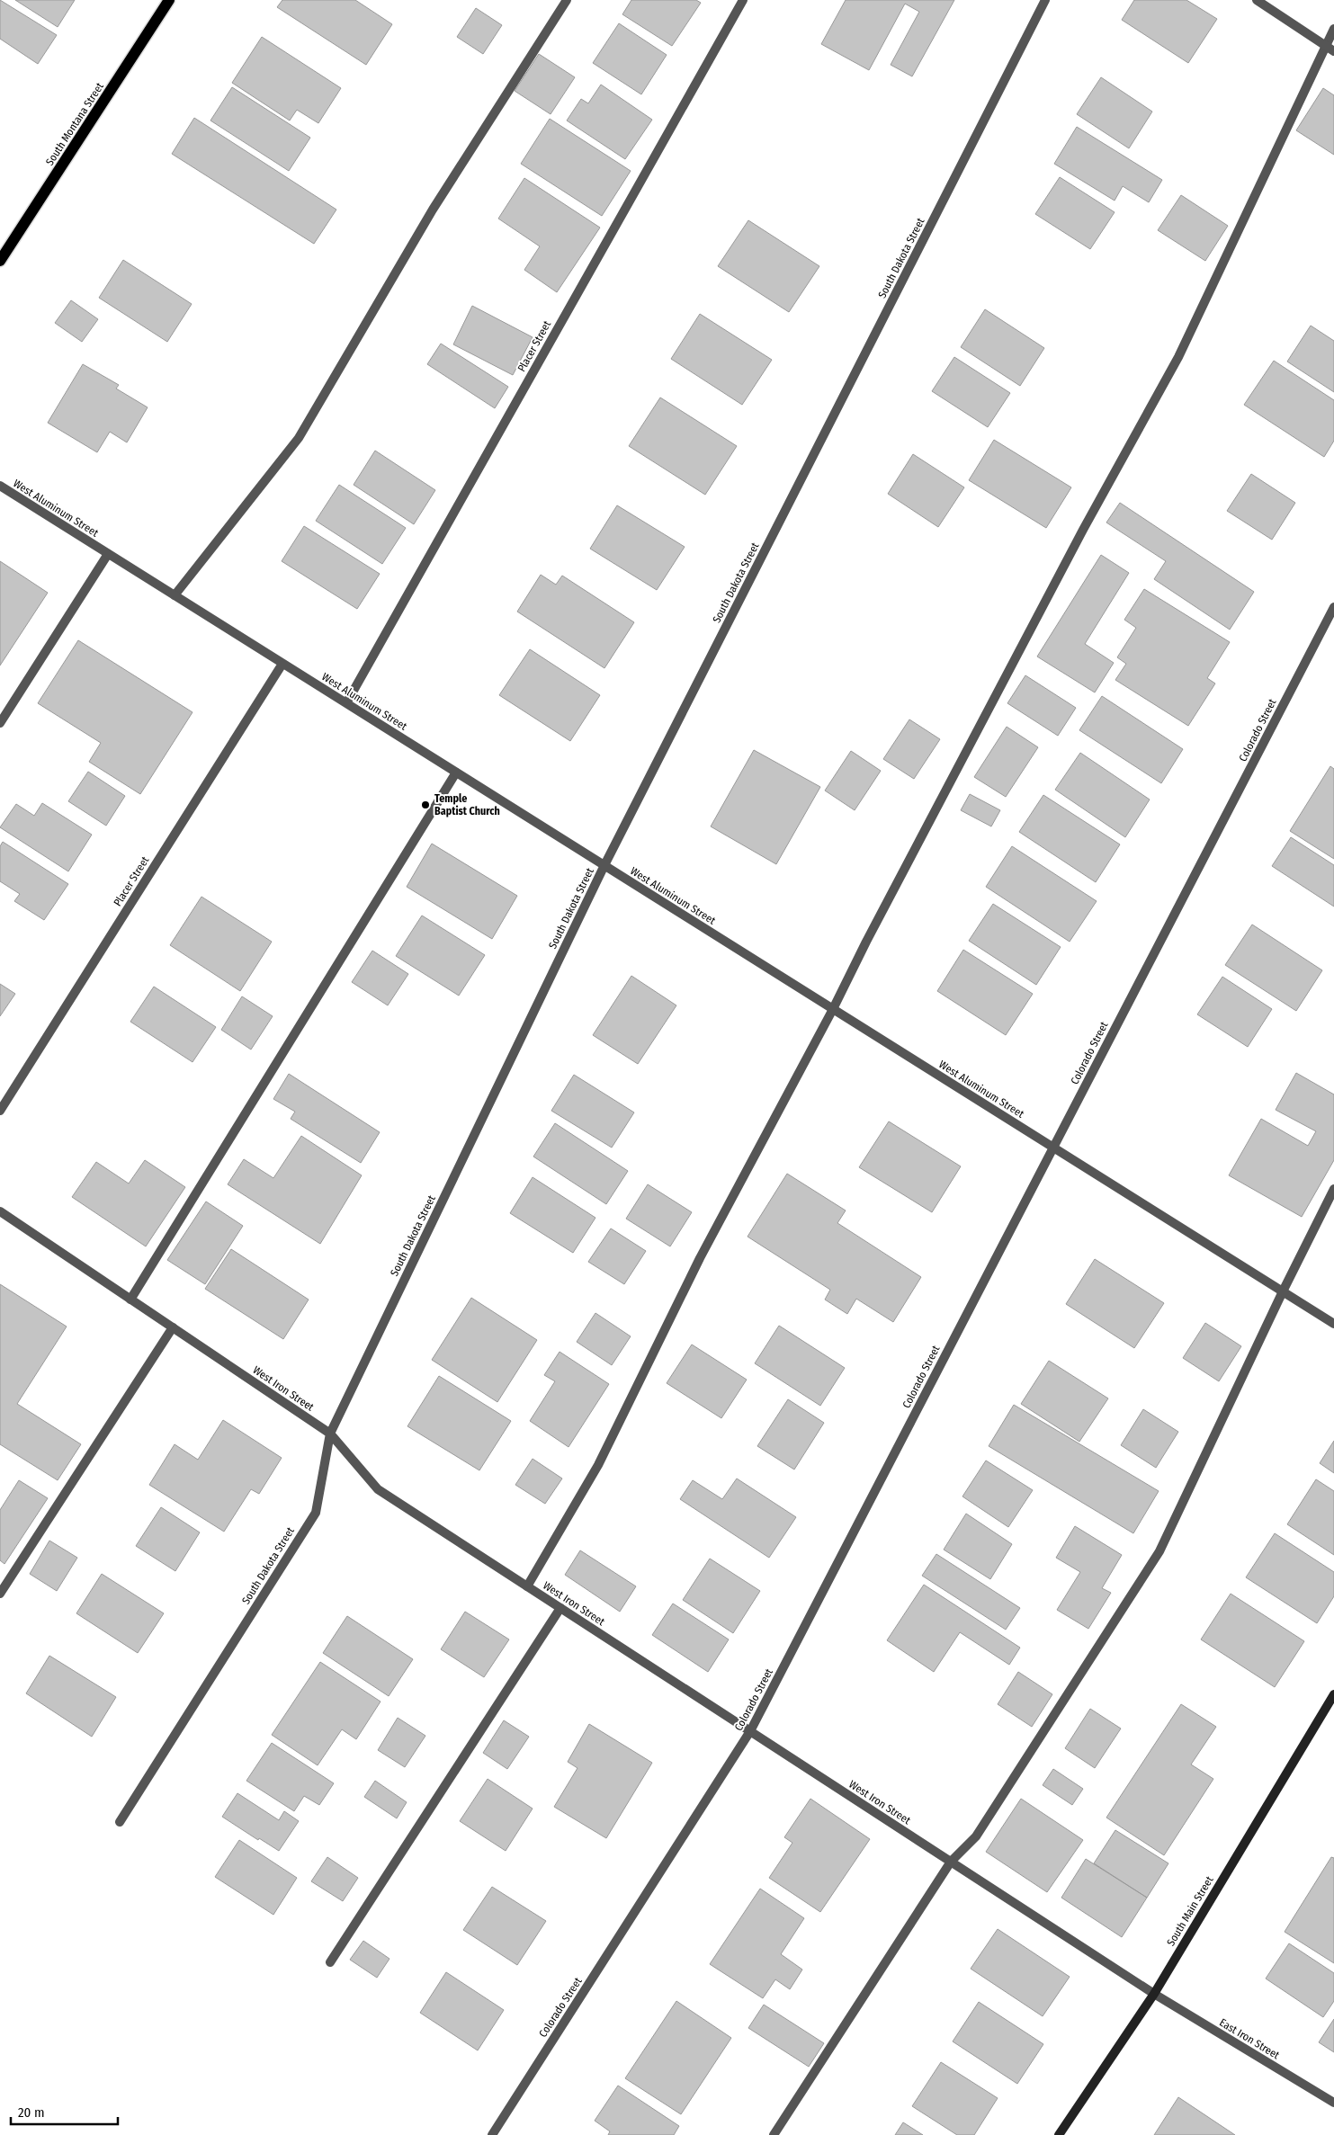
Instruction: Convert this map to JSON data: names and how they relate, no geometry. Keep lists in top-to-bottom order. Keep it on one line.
{"streets":{"main road":["South Montana Street","South Main Street"],"street":["South Dakota Street","Placer Street","West Aluminum Street","Colorado Street","West Iron Street","East Iron Street"]},"crossings":[["South Dakota Street","West Aluminum Street"],["South Dakota Street","West Iron Street"],["Placer Street","West Aluminum Street"],["West Aluminum Street","Colorado Street"],["Colorado Street","West Iron Street"],["West Iron Street","South Main Street"],["West Iron Street","East Iron Street"],["South Main Street","East Iron Street"]],"places":["Temple Baptist Church"],"scale_bar":"20 m"}
